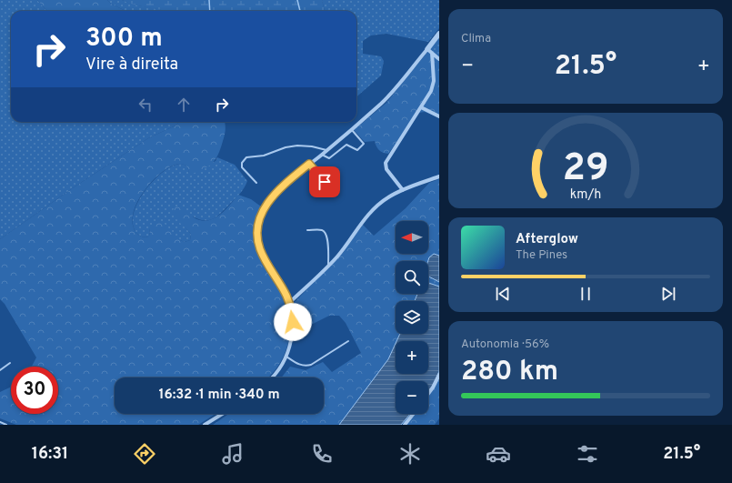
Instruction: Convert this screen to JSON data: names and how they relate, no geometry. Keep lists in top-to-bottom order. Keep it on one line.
{"north":"left","page":{"tile":["Clima",["Autonomia · 56%","280 km"]],"turn":["300 m","Vire à direita"],"heat":["−","21.5°","+"],"map_buttons":["+","−"],"song":["Afterglow","The Pines"],"limit":"30","trip":"16:32 · 1 min · 340 m","tabs":["16:31","21.5°"],"gauge":["29","km/h"]}}
